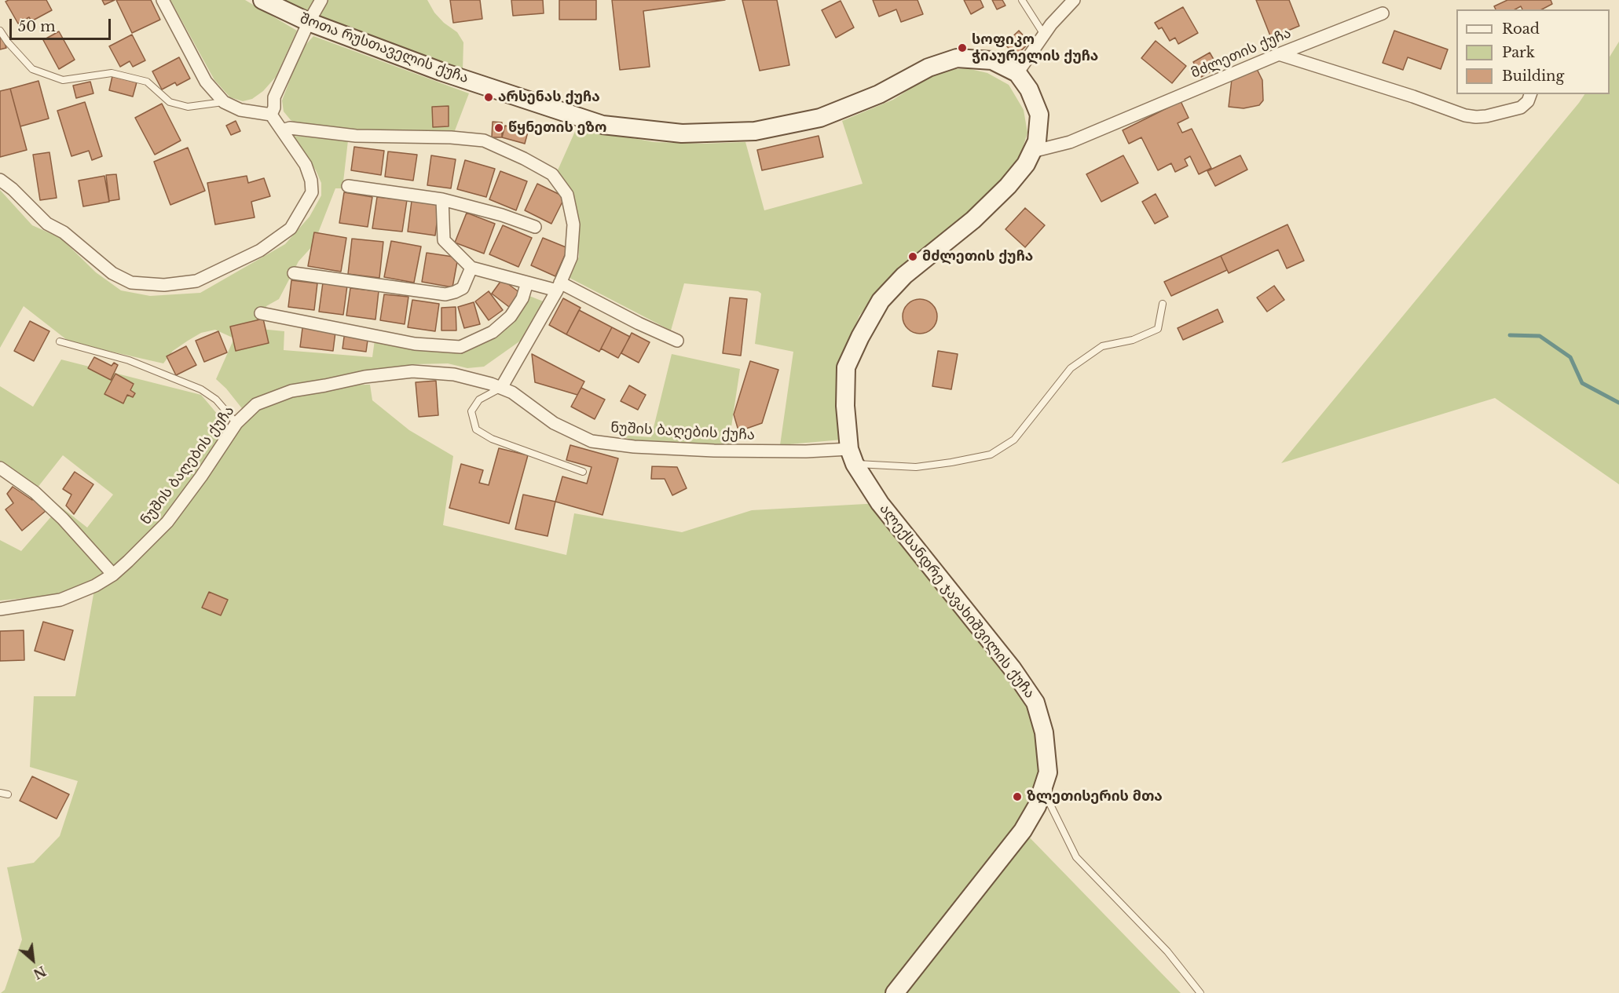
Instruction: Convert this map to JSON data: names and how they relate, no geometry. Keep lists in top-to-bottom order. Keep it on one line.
{"streets":{"main road":["შოთა რუსთაველის ქუჩა","ალექსანდრე ჯავახიშვილის ქუჩა"],"street":["მძლეთის ქუჩა","ნუშის ბაღების ქუჩა"]},"crossings":[["შოთა რუსთაველის ქუჩა","მძლეთის ქუჩა"],["შოთა რუსთაველის ქუჩა","ნუშის ბაღების ქუჩა"],["შოთა რუსთაველის ქუჩა","ალექსანდრე ჯავახიშვილის ქუჩა"],["ნუშის ბაღების ქუჩა","ალექსანდრე ჯავახიშვილის ქუჩა"]],"places":["სოფიკო ჭიაურელის ქუჩა","არსენას ქუჩა","წყნეთის ეზო","მძლეთის ქუჩა","ზლეთისერის მთა"],"legend":["Road","Park","Building"],"scale_bar":"50 m","north":"bottom right"}
